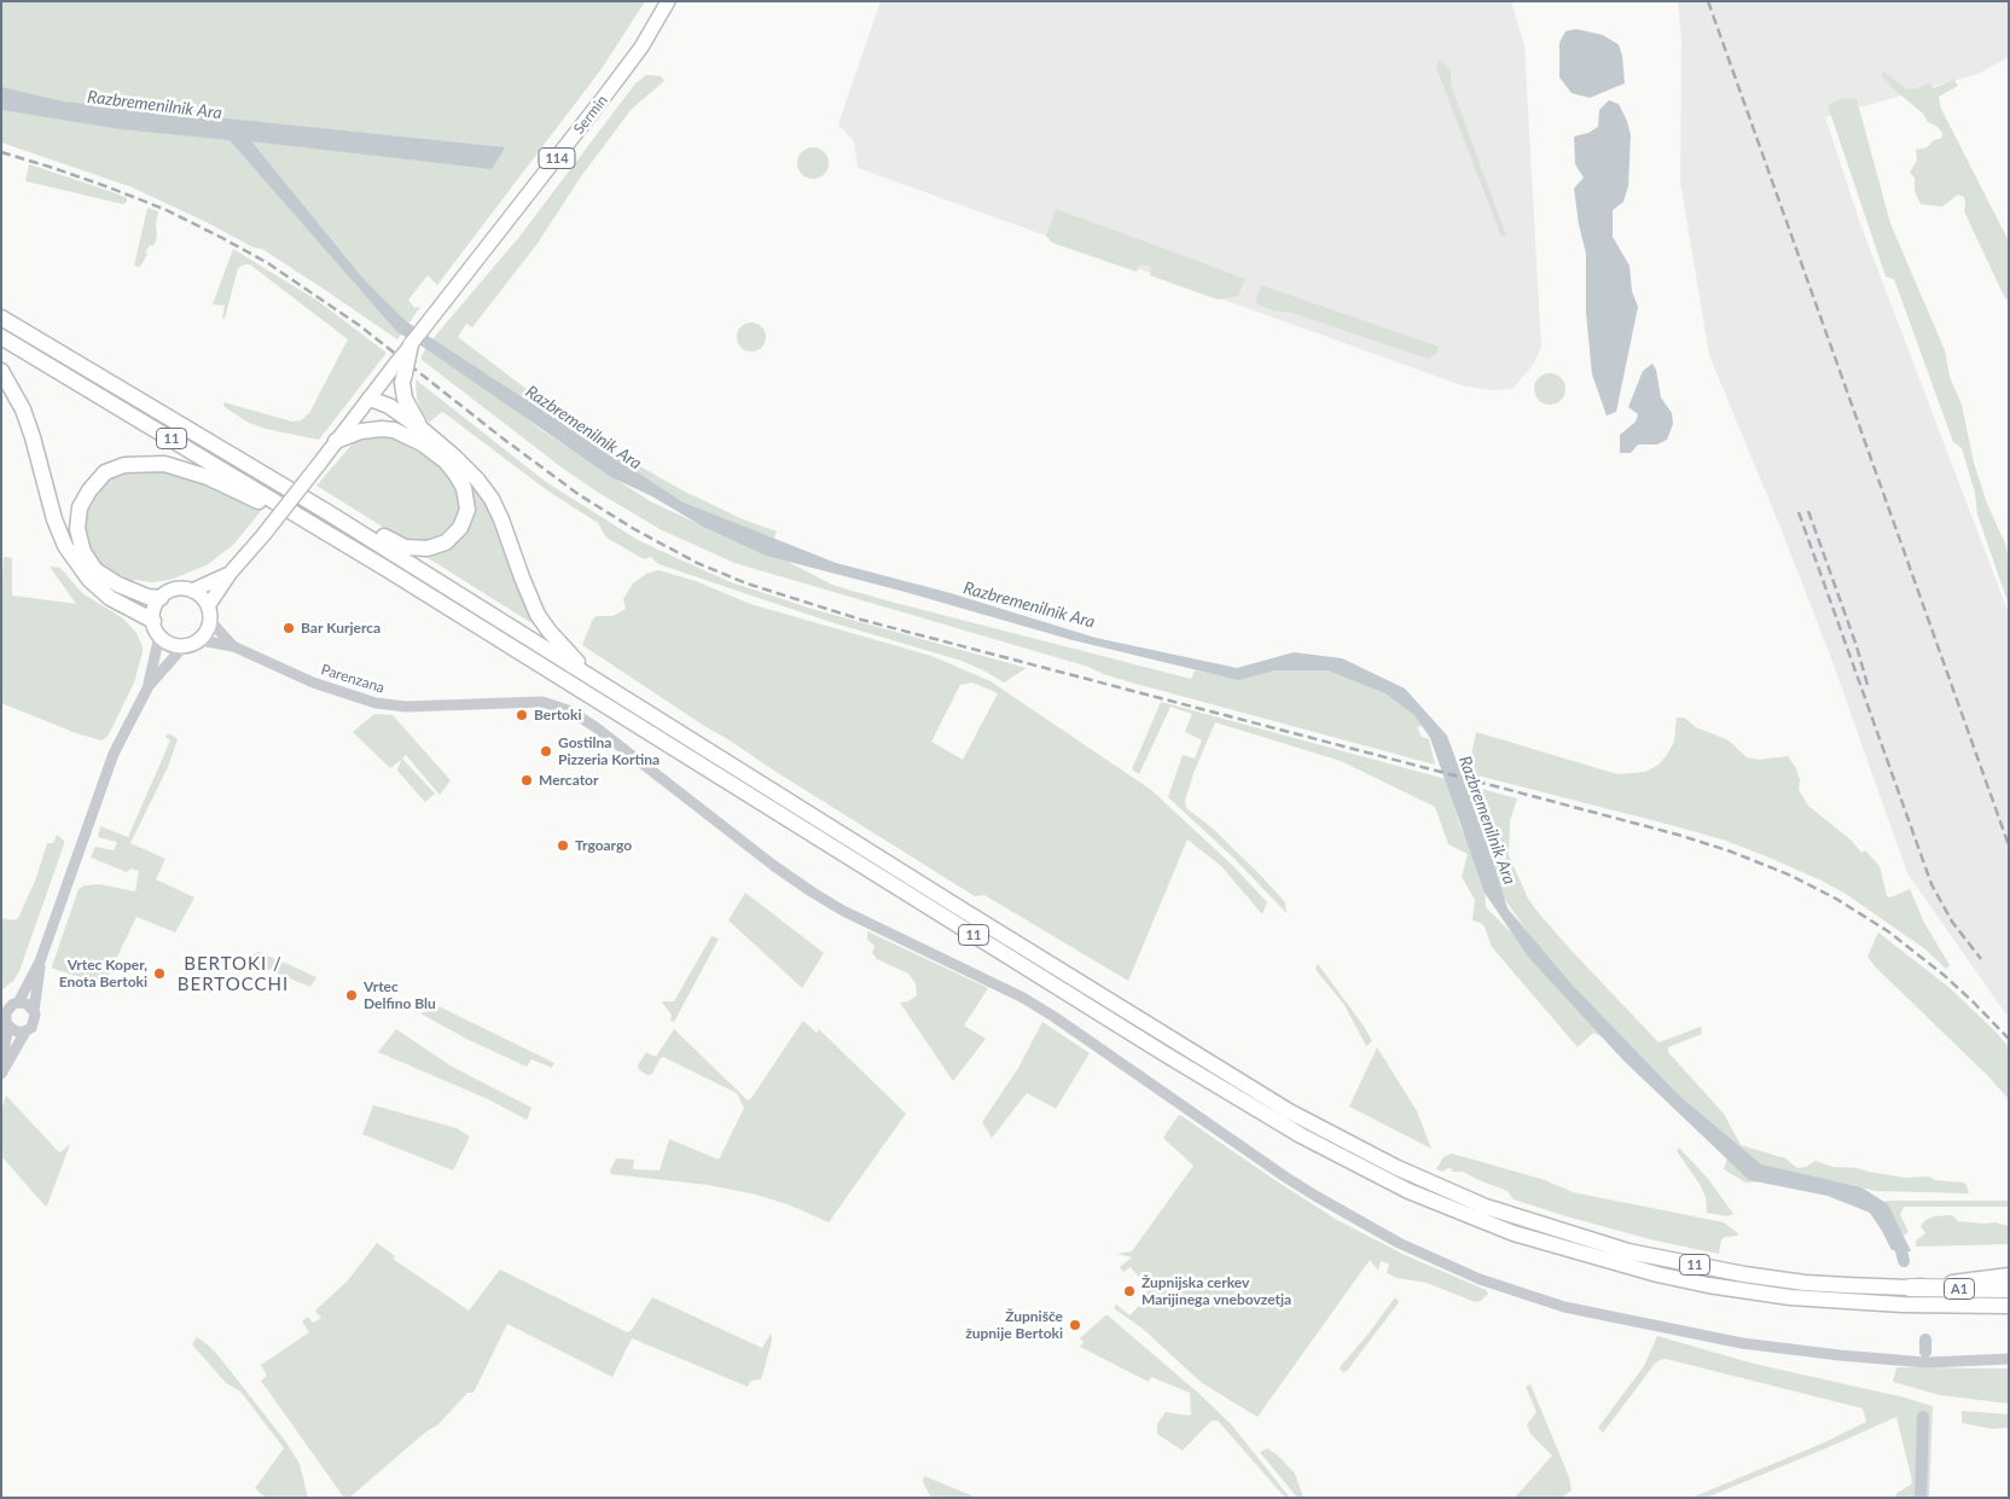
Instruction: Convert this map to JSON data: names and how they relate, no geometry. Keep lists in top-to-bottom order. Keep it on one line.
{"streets":{"highway":["11","A1"],"main road":["Sermin","114"],"street":["Parenzana"]},"crossings":[["11","A1"]],"districts":["BERTOKI / BERTOCCHI"],"water":["Razbremenilnik Ara"],"places":["Bar Kurjerca","Bertoki","Gostilna Pizzeria Kortina","Mercator","Trgoargo","Vrtec Koper, Enota Bertoki","Vrtec Delfino Blu","Župnijska cerkev Marijinega vnebovzetja","Župnišče župnije Bertoki"]}
